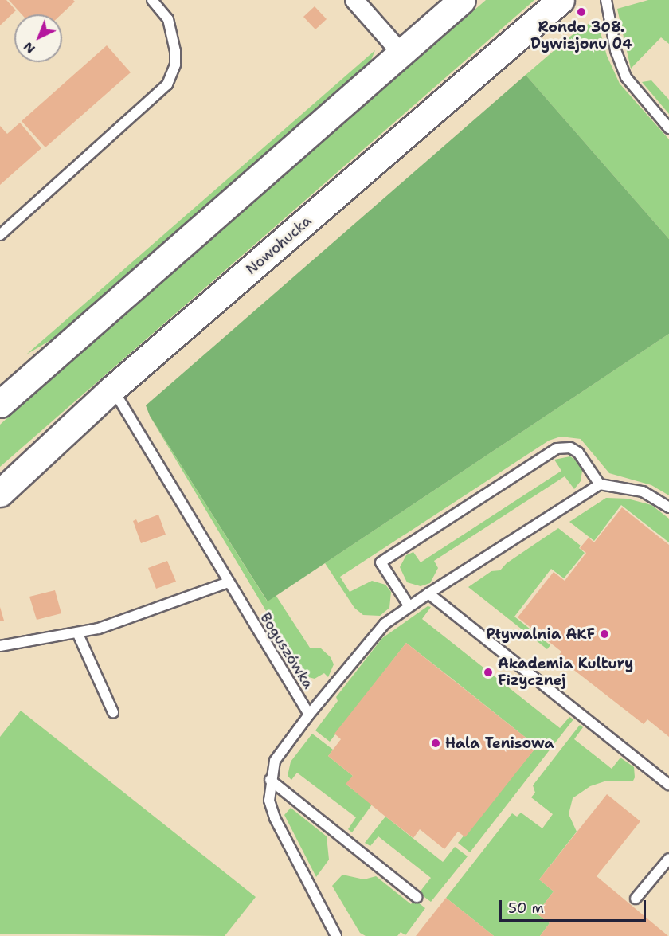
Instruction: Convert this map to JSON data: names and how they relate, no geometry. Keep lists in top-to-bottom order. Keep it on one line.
{"streets":{"main road":["Nowohucka"],"lane":["Boguszówka"]},"crossings":[["Nowohucka","Boguszówka"]],"places":["Rondo 308. Dywizjonu 04","Pływalnia AKF","Akademia Kultury Fizycznej","Hala Tenisowa"],"scale_bar":"50 m","north":"bottom left"}
